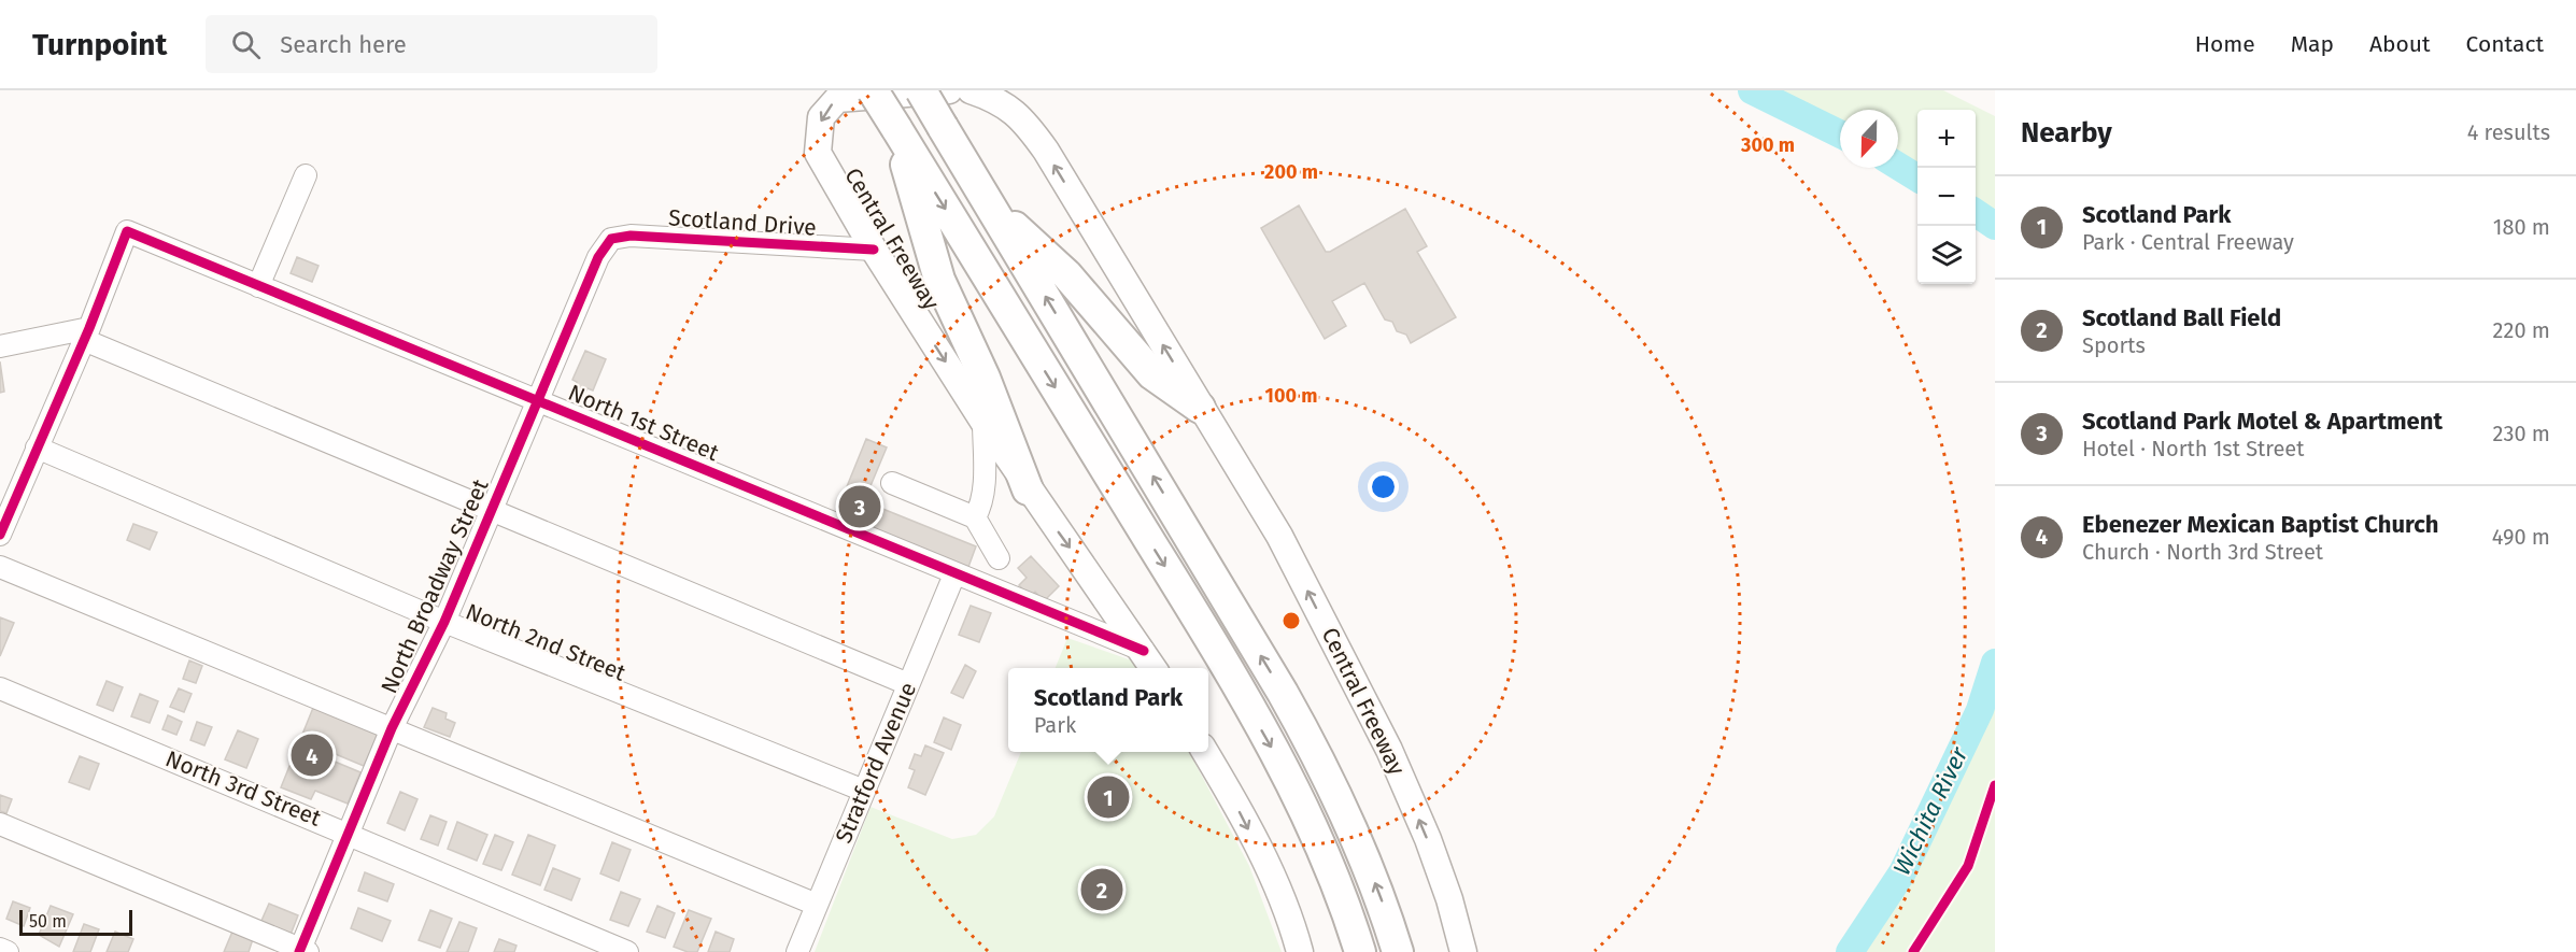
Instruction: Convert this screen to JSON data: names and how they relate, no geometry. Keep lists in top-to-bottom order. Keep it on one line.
{"streets":{"main road":["Central Freeway"],"street":["Scotland Drive","North 1st Street","North Broadway Street","North 2nd Street","Stratford Avenue","North 3rd Street"]},"crossings":[["Scotland Drive","Central Freeway"],["Scotland Drive","North Broadway Street"],["Central Freeway","North 1st Street"],["North 1st Street","North Broadway Street"],["North 1st Street","Stratford Avenue"],["North Broadway Street","North 2nd Street"],["North Broadway Street","North 3rd Street"],["North 2nd Street","Stratford Avenue"]],"water":["Wichita River"],"scale_bar":"50 m","north":"bottom","page":{"header":"Turnpoint","search":"Search here","nav":["Home","Map","About","Contact"],"heading":["Nearby","4 results"],"map_buttons":["+","−"],"list":[{"mark":"1","name":"Scotland Park","note":"Park · Central Freeway","value":"180 m"},{"mark":"2","name":"Scotland Ball Field","note":"Sports","value":"220 m"},{"mark":"3","name":"Scotland Park Motel & Apartment","note":"Hotel · North 1st Street","value":"230 m"},{"mark":"4","name":"Ebenezer Mexican Baptist Church","note":"Church · North 3rd Street","value":"490 m"}],"pins":["3","4","1","2"],"popup":["Scotland Park","Park"],"scale":"50 m"},"rings":["300 m","200 m","100 m"]}
